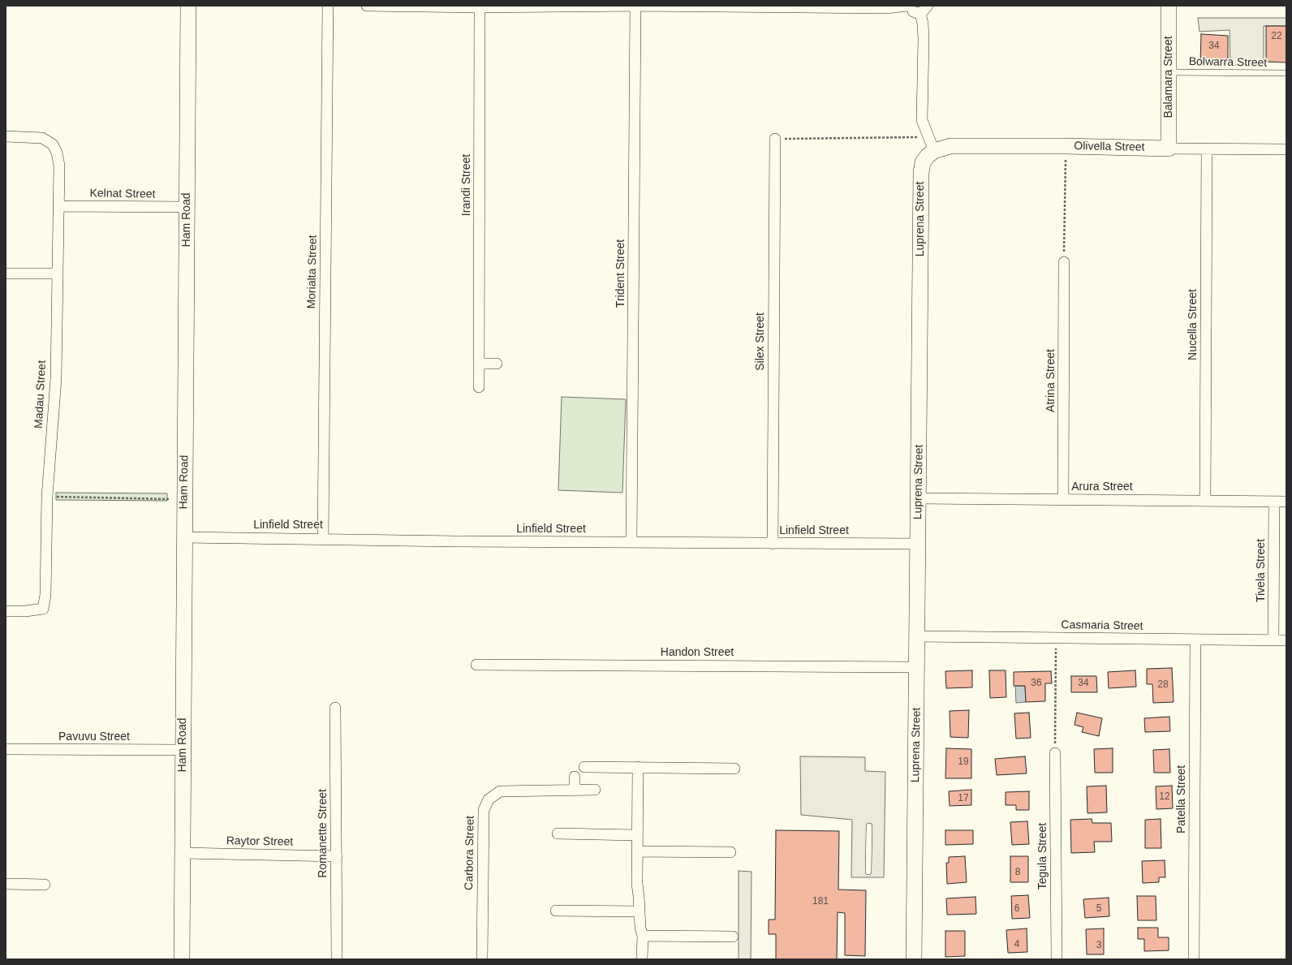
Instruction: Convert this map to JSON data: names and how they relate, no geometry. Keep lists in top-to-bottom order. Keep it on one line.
{"streets":{"street":["Balamara Street","Olivella Street","Irandi Street","Kelnat Street","Luprena Street","Ham Road","Morialta Street","Trident Street","Nucella Street","Silex Street","Atrina Street","Madau Street","Arura Street","Linfield Street","Tivela Street","Casmaria Street","Handon Street","Pavuvu Street","Patella Street","Romanette Street","Raytor Street","Carbora Street","Tegula Street"],"lane":["Bolwarra Street"]},"crossings":[["Bolwarra Street","Balamara Street"],["Balamara Street","Olivella Street"],["Olivella Street","Luprena Street"],["Olivella Street","Nucella Street"],["Kelnat Street","Ham Road"],["Kelnat Street","Madau Street"],["Luprena Street","Arura Street"],["Luprena Street","Linfield Street"],["Luprena Street","Casmaria Street"],["Luprena Street","Handon Street"],["Ham Road","Linfield Street"],["Ham Road","Pavuvu Street"],["Ham Road","Raytor Street"],["Morialta Street","Linfield Street"],["Trident Street","Linfield Street"],["Nucella Street","Arura Street"],["Silex Street","Linfield Street"],["Atrina Street","Arura Street"],["Arura Street","Tivela Street"],["Tivela Street","Casmaria Street"],["Casmaria Street","Patella Street"],["Romanette Street","Raytor Street"]],"house_numbers":["22","34","36","34","28","19","12","17","8","181","6","5","4","3"]}
